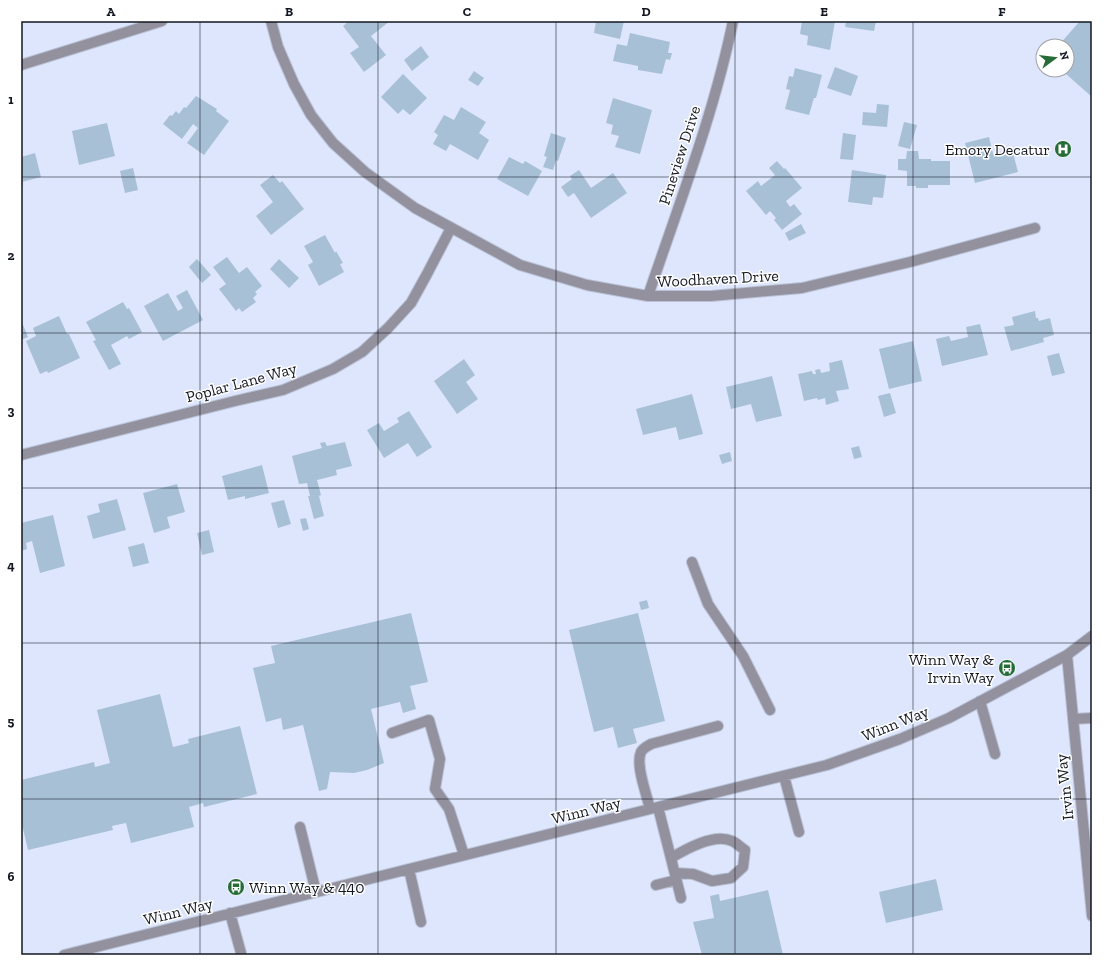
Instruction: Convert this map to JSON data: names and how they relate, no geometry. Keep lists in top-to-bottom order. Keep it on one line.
{"streets":{"street":["Pineview Drive","Woodhaven Drive","Poplar Lane Way","Winn Way","Irvin Way"]},"crossings":[["Pineview Drive","Woodhaven Drive"],["Woodhaven Drive","Poplar Lane Way"],["Winn Way","Irvin Way"]],"places":{"hospital":["Emory Decatur"],"bus stop":["Winn Way & Irvin Way","Winn Way & 440"]},"north":"right","grid":{"columns":["A","B","C","D","E","F"],"rows":["1","2","3","4","5","6"]}}
